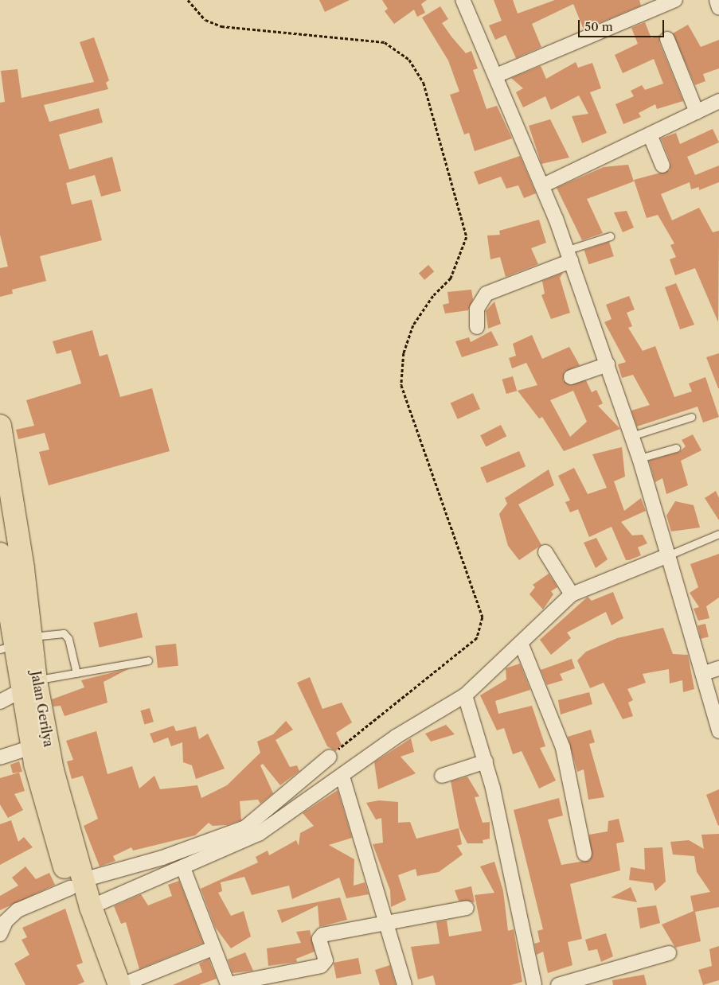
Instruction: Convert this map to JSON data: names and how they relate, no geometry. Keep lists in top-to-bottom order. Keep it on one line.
{"streets":{"highway":["Jalan Gerilya"]},"scale_bar":"50 m"}
